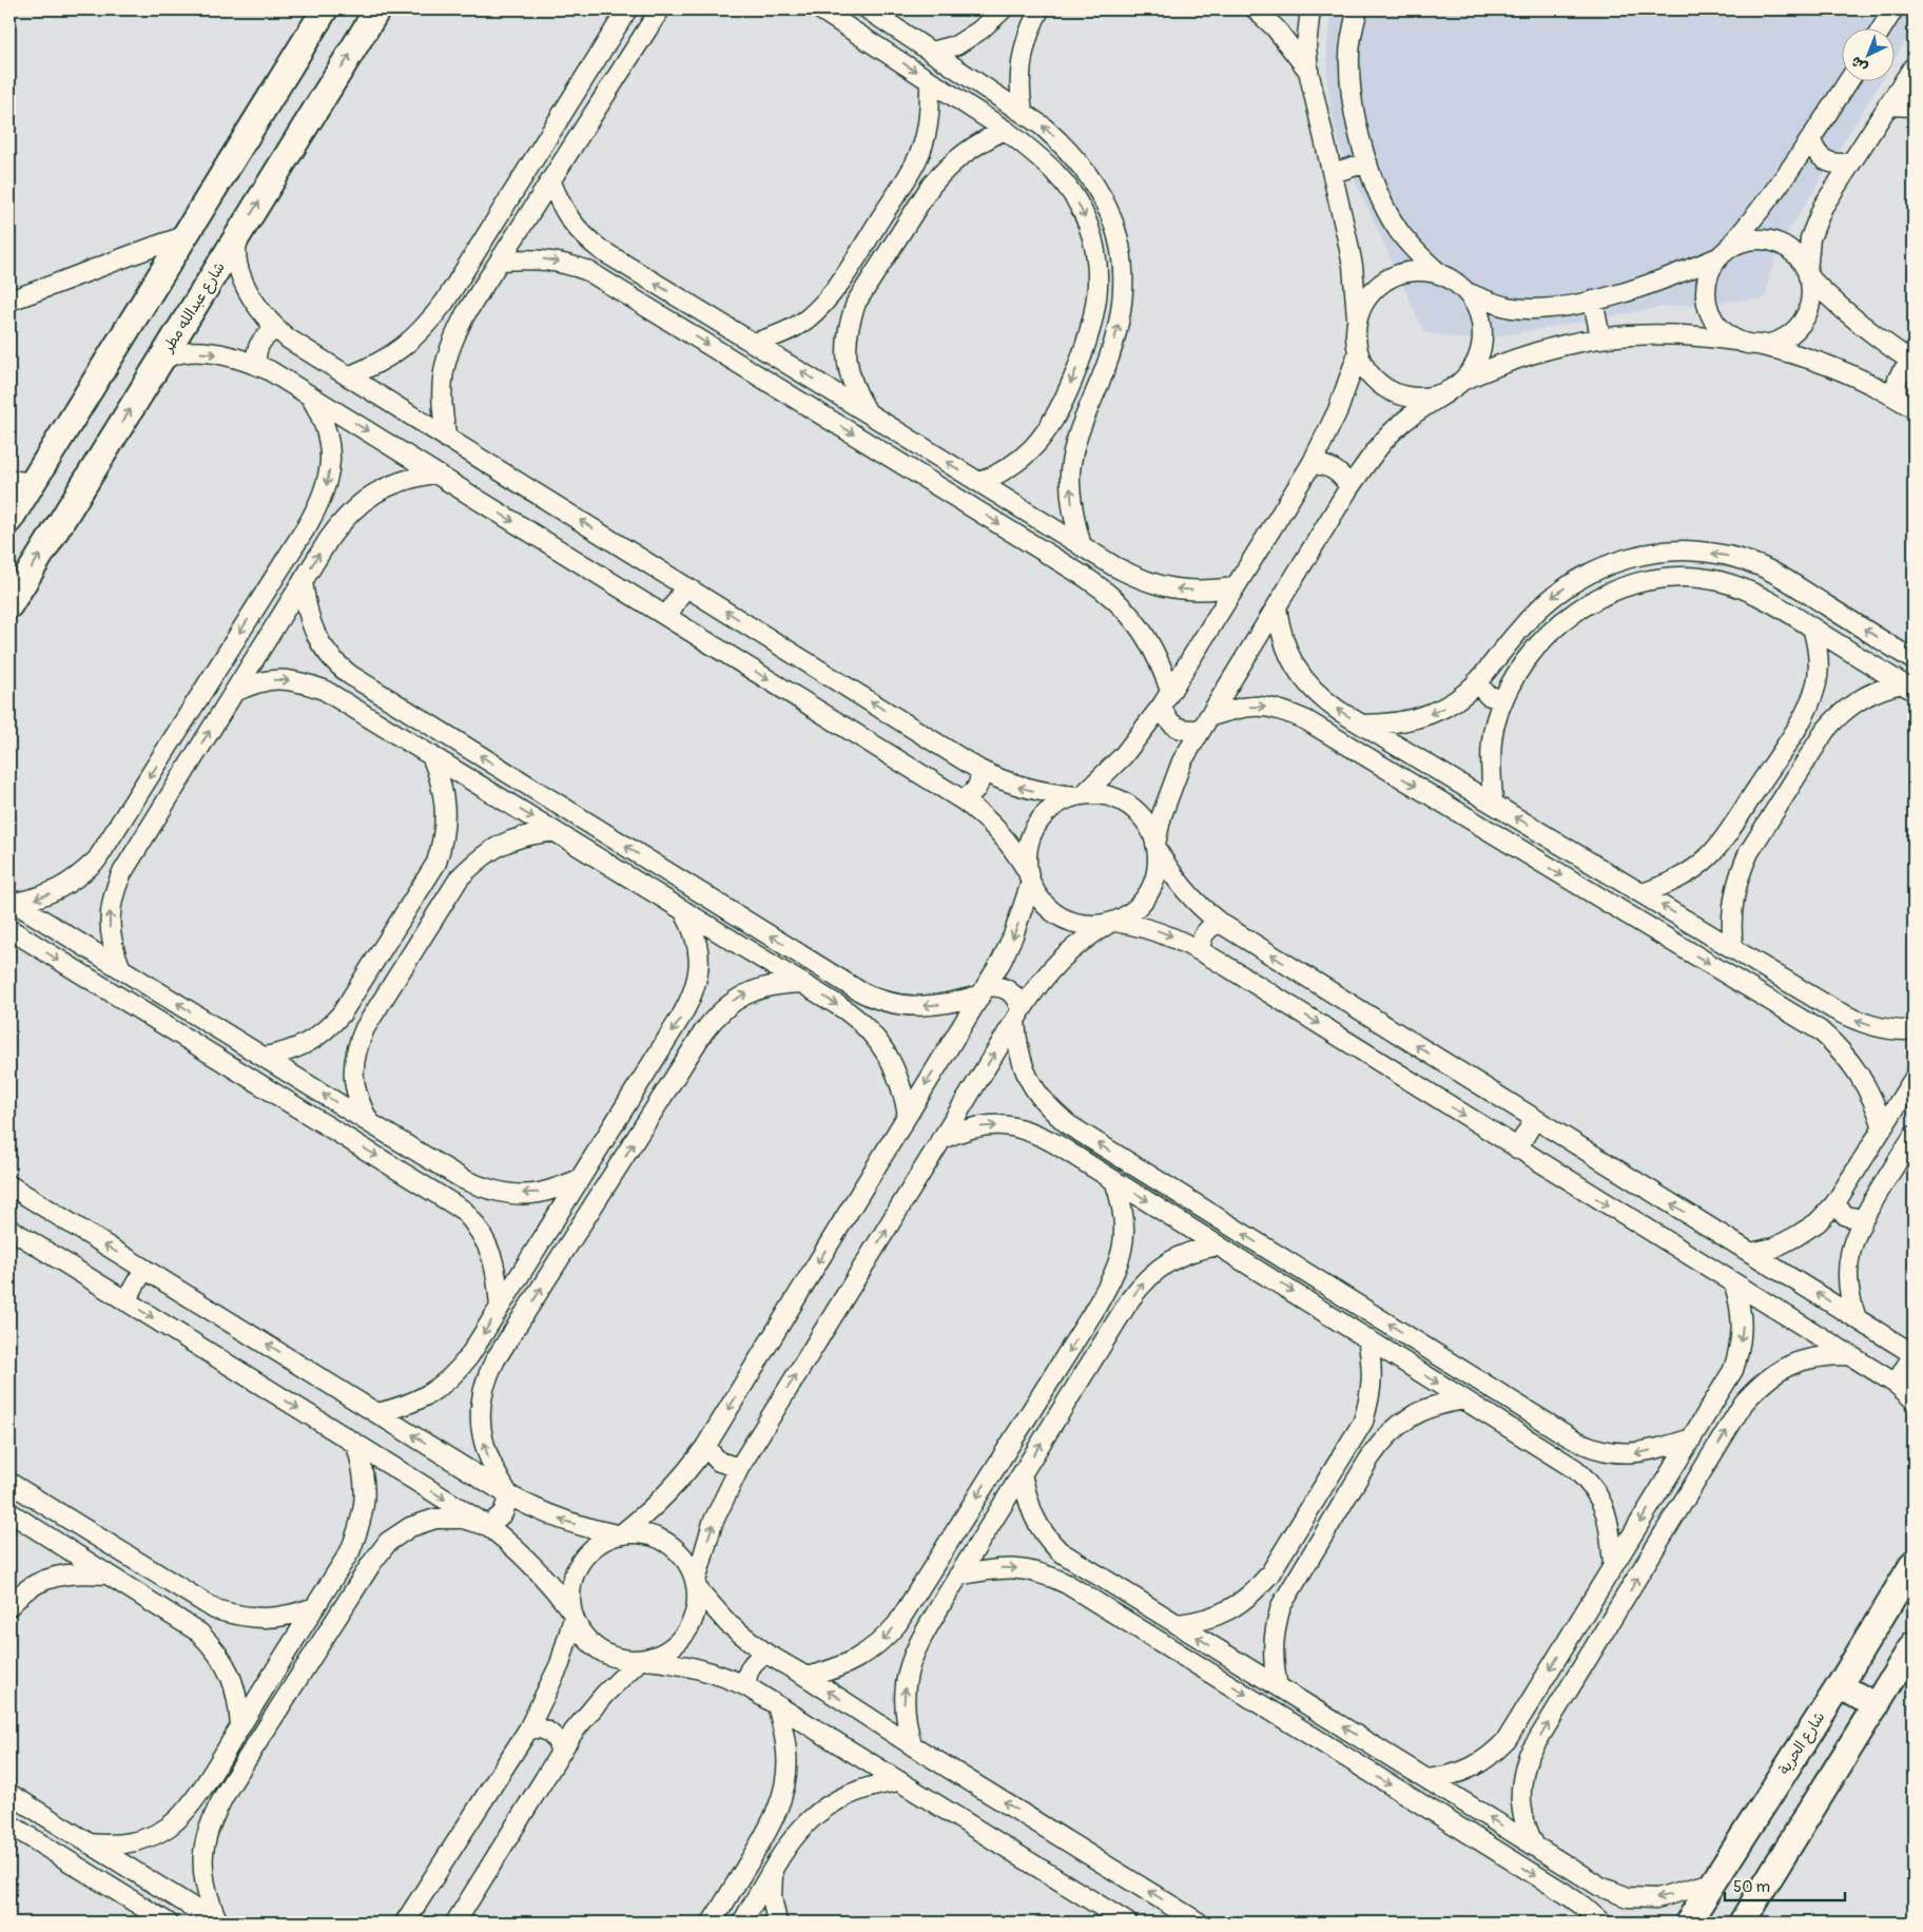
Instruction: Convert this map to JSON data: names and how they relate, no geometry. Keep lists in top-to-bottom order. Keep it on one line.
{"streets":{"street":["شارع عبدالله مطر","شارع الحرية"]},"scale_bar":"50 m","north":"bottom left"}
